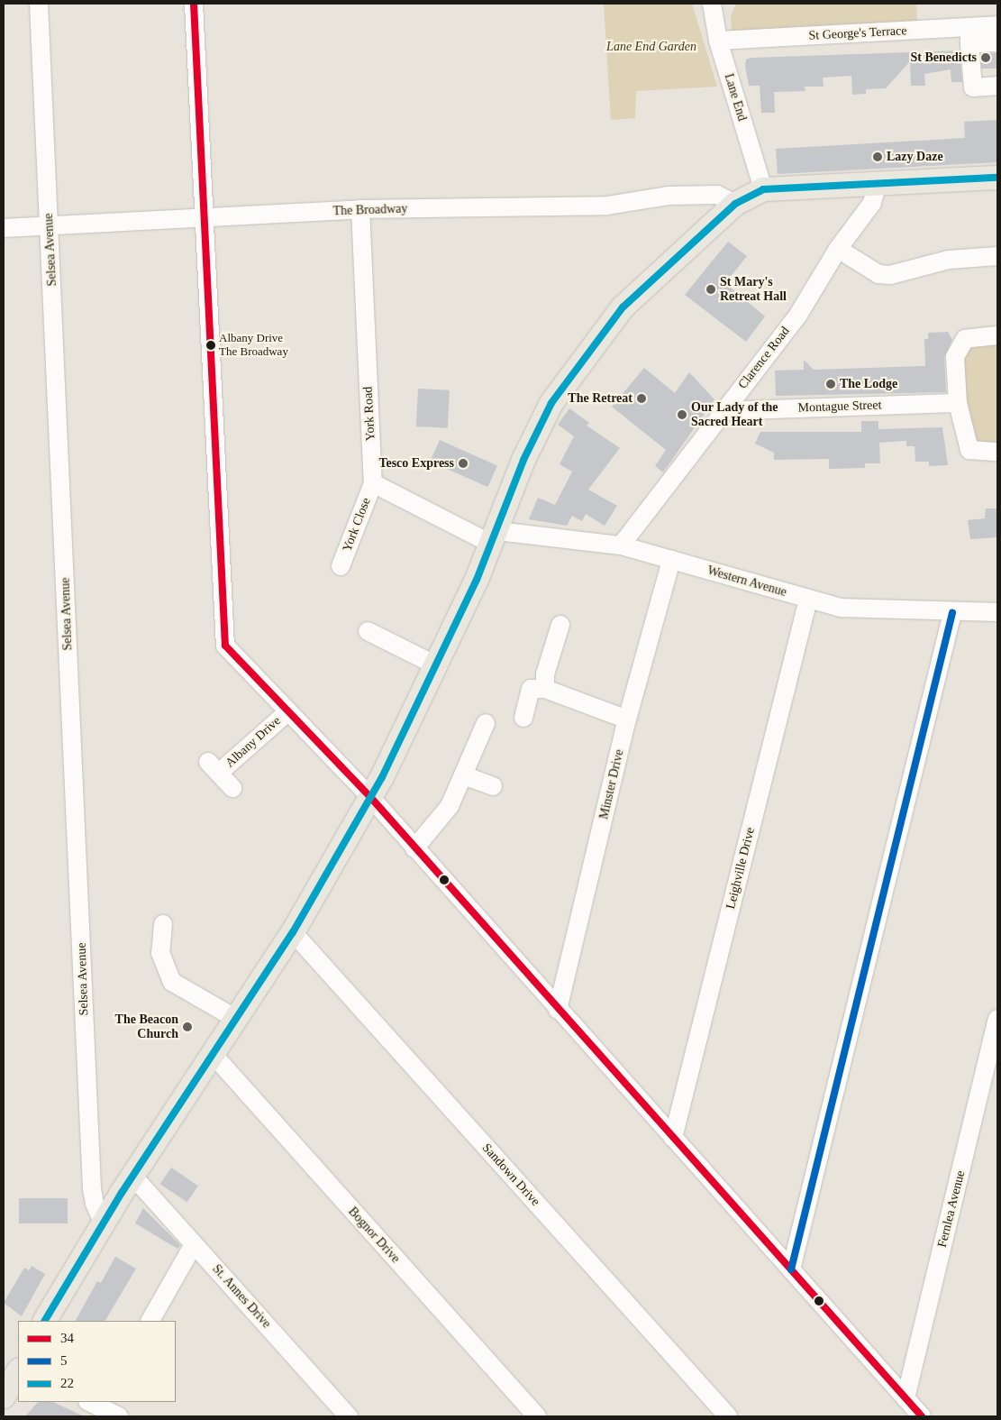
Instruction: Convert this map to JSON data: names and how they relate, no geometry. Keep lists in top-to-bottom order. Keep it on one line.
{"streets":{"street":["St George's Terrace","Lane End","The Broadway","Selsea Avenue","Clarence Road","Montague Street","York Road","York Close","Western Avenue","Albany Drive","Minster Drive","Leighville Drive","Sandown Drive","Fernlea Avenue","Bognor Drive","St. Annes Drive"]},"crossings":[["St George's Terrace","Lane End"],["The Broadway","Selsea Avenue"],["The Broadway","York Road"],["The Broadway","Albany Drive"],["Clarence Road","Montague Street"],["Clarence Road","Western Avenue"],["York Road","York Close"],["Western Avenue","Minster Drive"],["Western Avenue","Leighville Drive"],["Albany Drive","Minster Drive"],["Albany Drive","Leighville Drive"],["Albany Drive","Fernlea Avenue"]],"parks":["Lane End Garden"],"places":["St Benedicts","Lazy Daze","St Mary's Retreat Hall","Albany Drive The Broadway","The Lodge","The Retreat","Our Lady of the Sacred Heart","Tesco Express","The Beacon Church"],"lines":["transit line 34","transit line 22","transit line 5"],"legend":["34","5","22"]}
